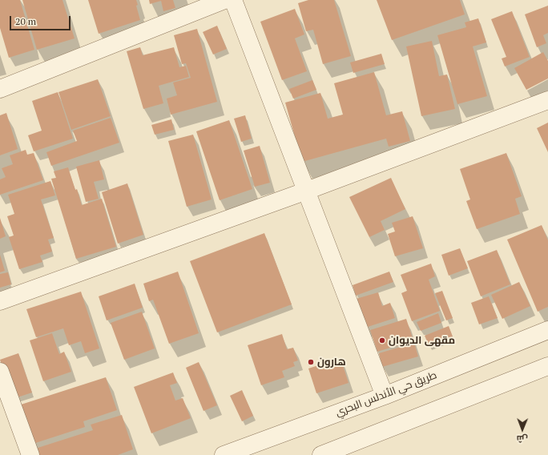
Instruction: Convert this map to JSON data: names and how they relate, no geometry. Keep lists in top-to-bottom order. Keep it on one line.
{"streets":{"street":["طريق حي الأندلس البحري"]},"places":["مقهى الديوان","هارون"],"scale_bar":"20 m","north":"bottom"}
